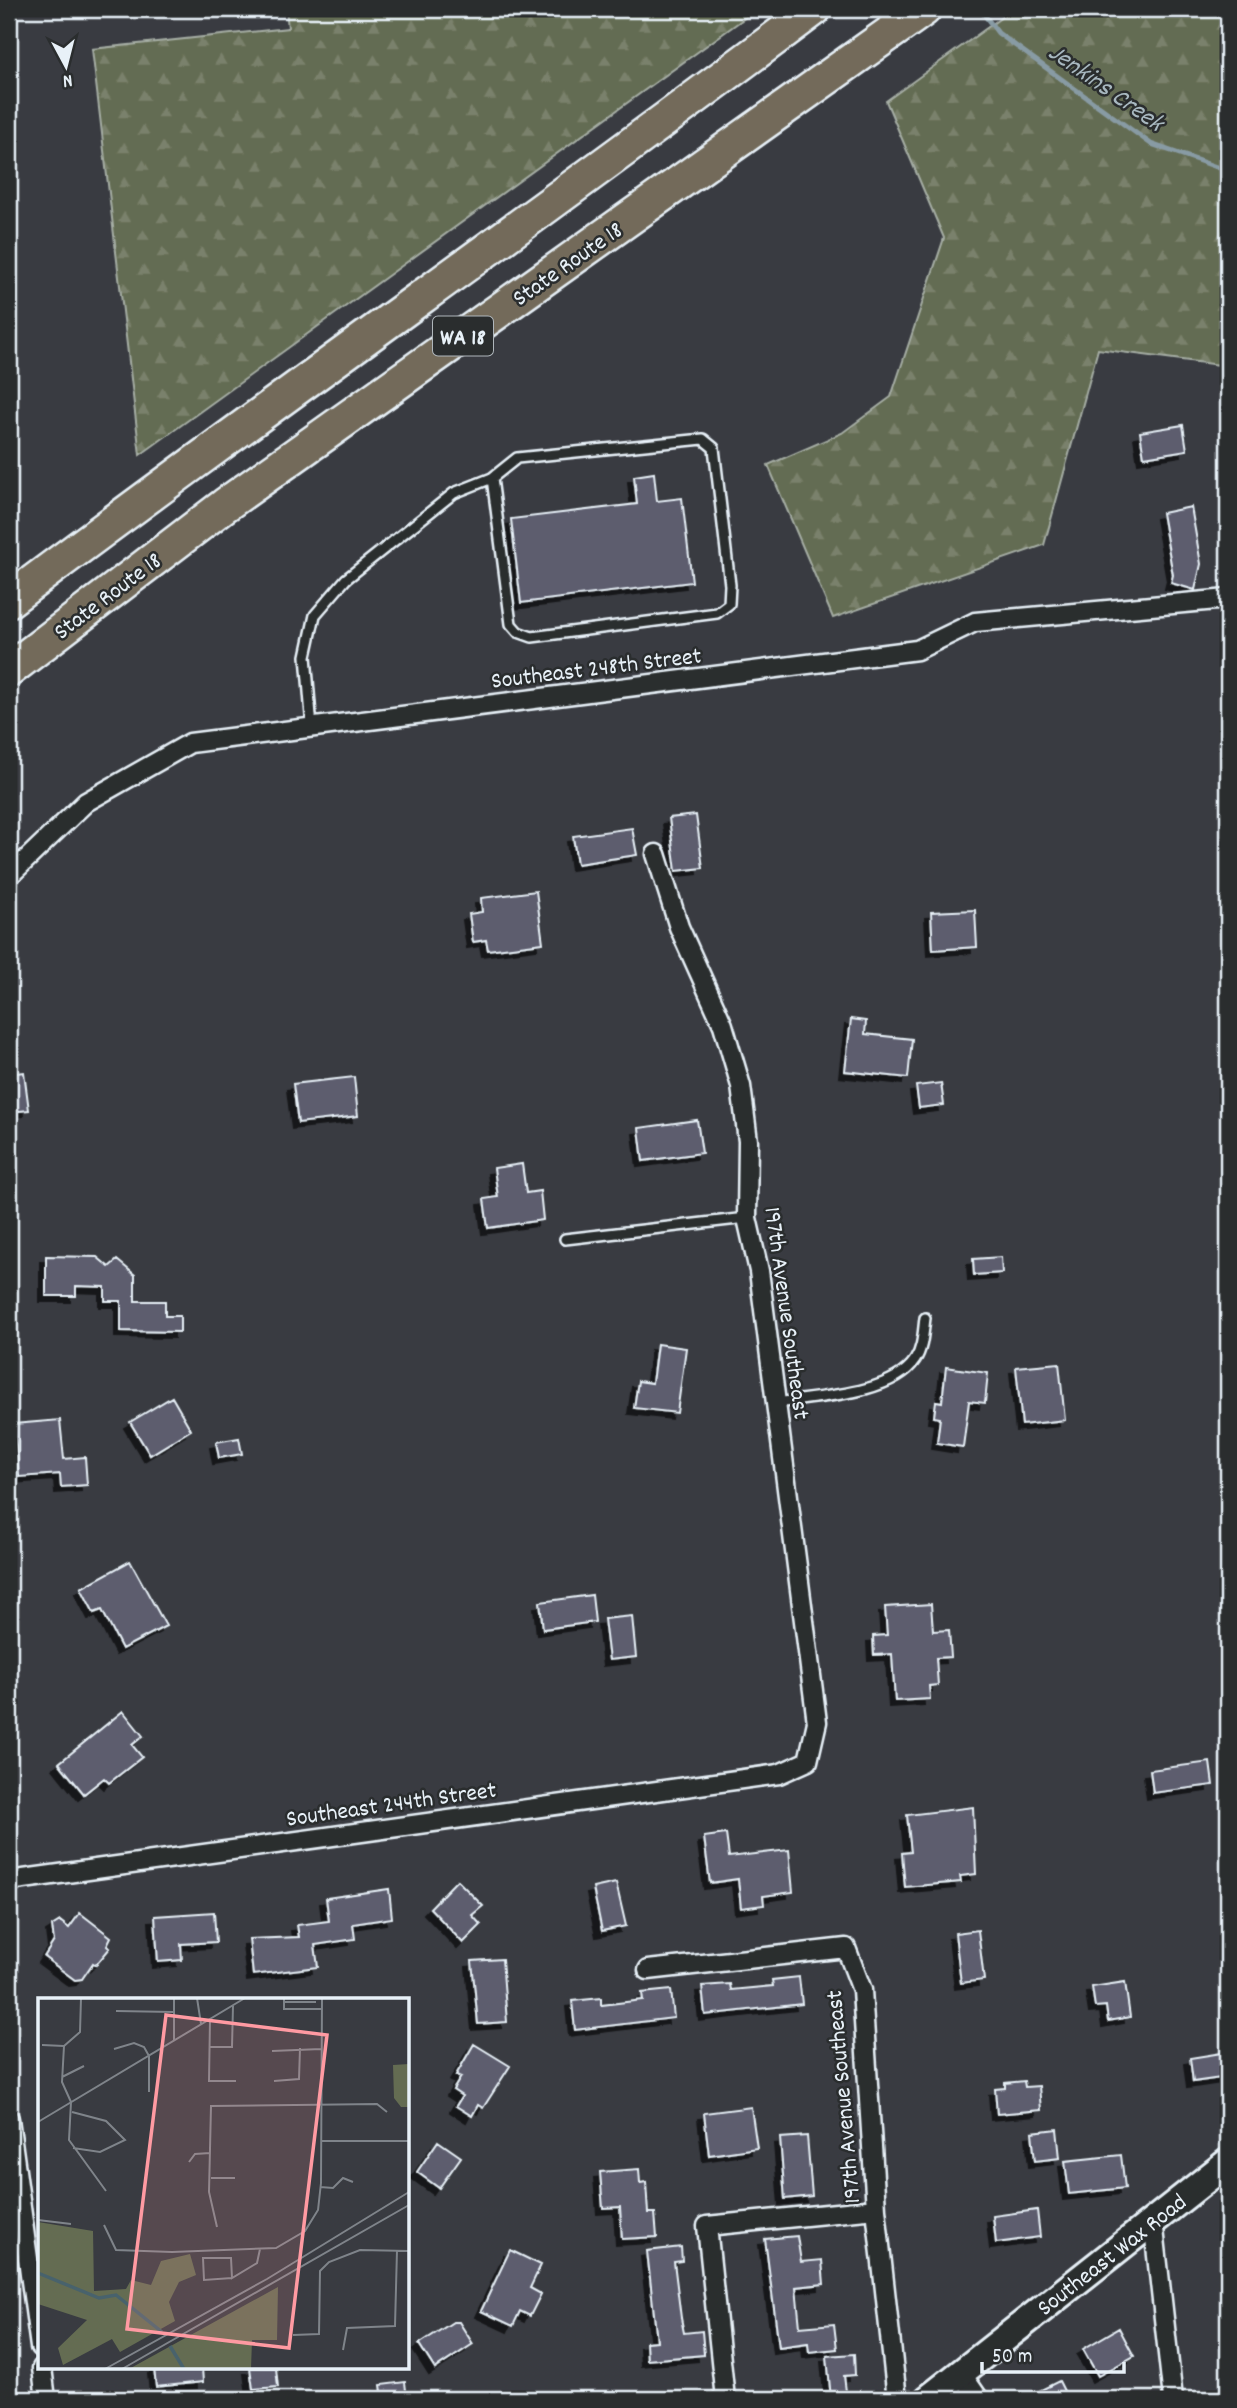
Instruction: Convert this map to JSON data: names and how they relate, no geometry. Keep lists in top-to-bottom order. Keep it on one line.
{"streets":{"highway":["State Route 18","WA 18"],"street":["Southeast 248th Street","197th Avenue Southeast","Southeast 244th Street","Southeast Wax Road"]},"crossings":[["197th Avenue Southeast","Southeast 244th Street"]],"water":["Jenkins Creek"],"scale_bar":"50 m","north":"bottom"}
